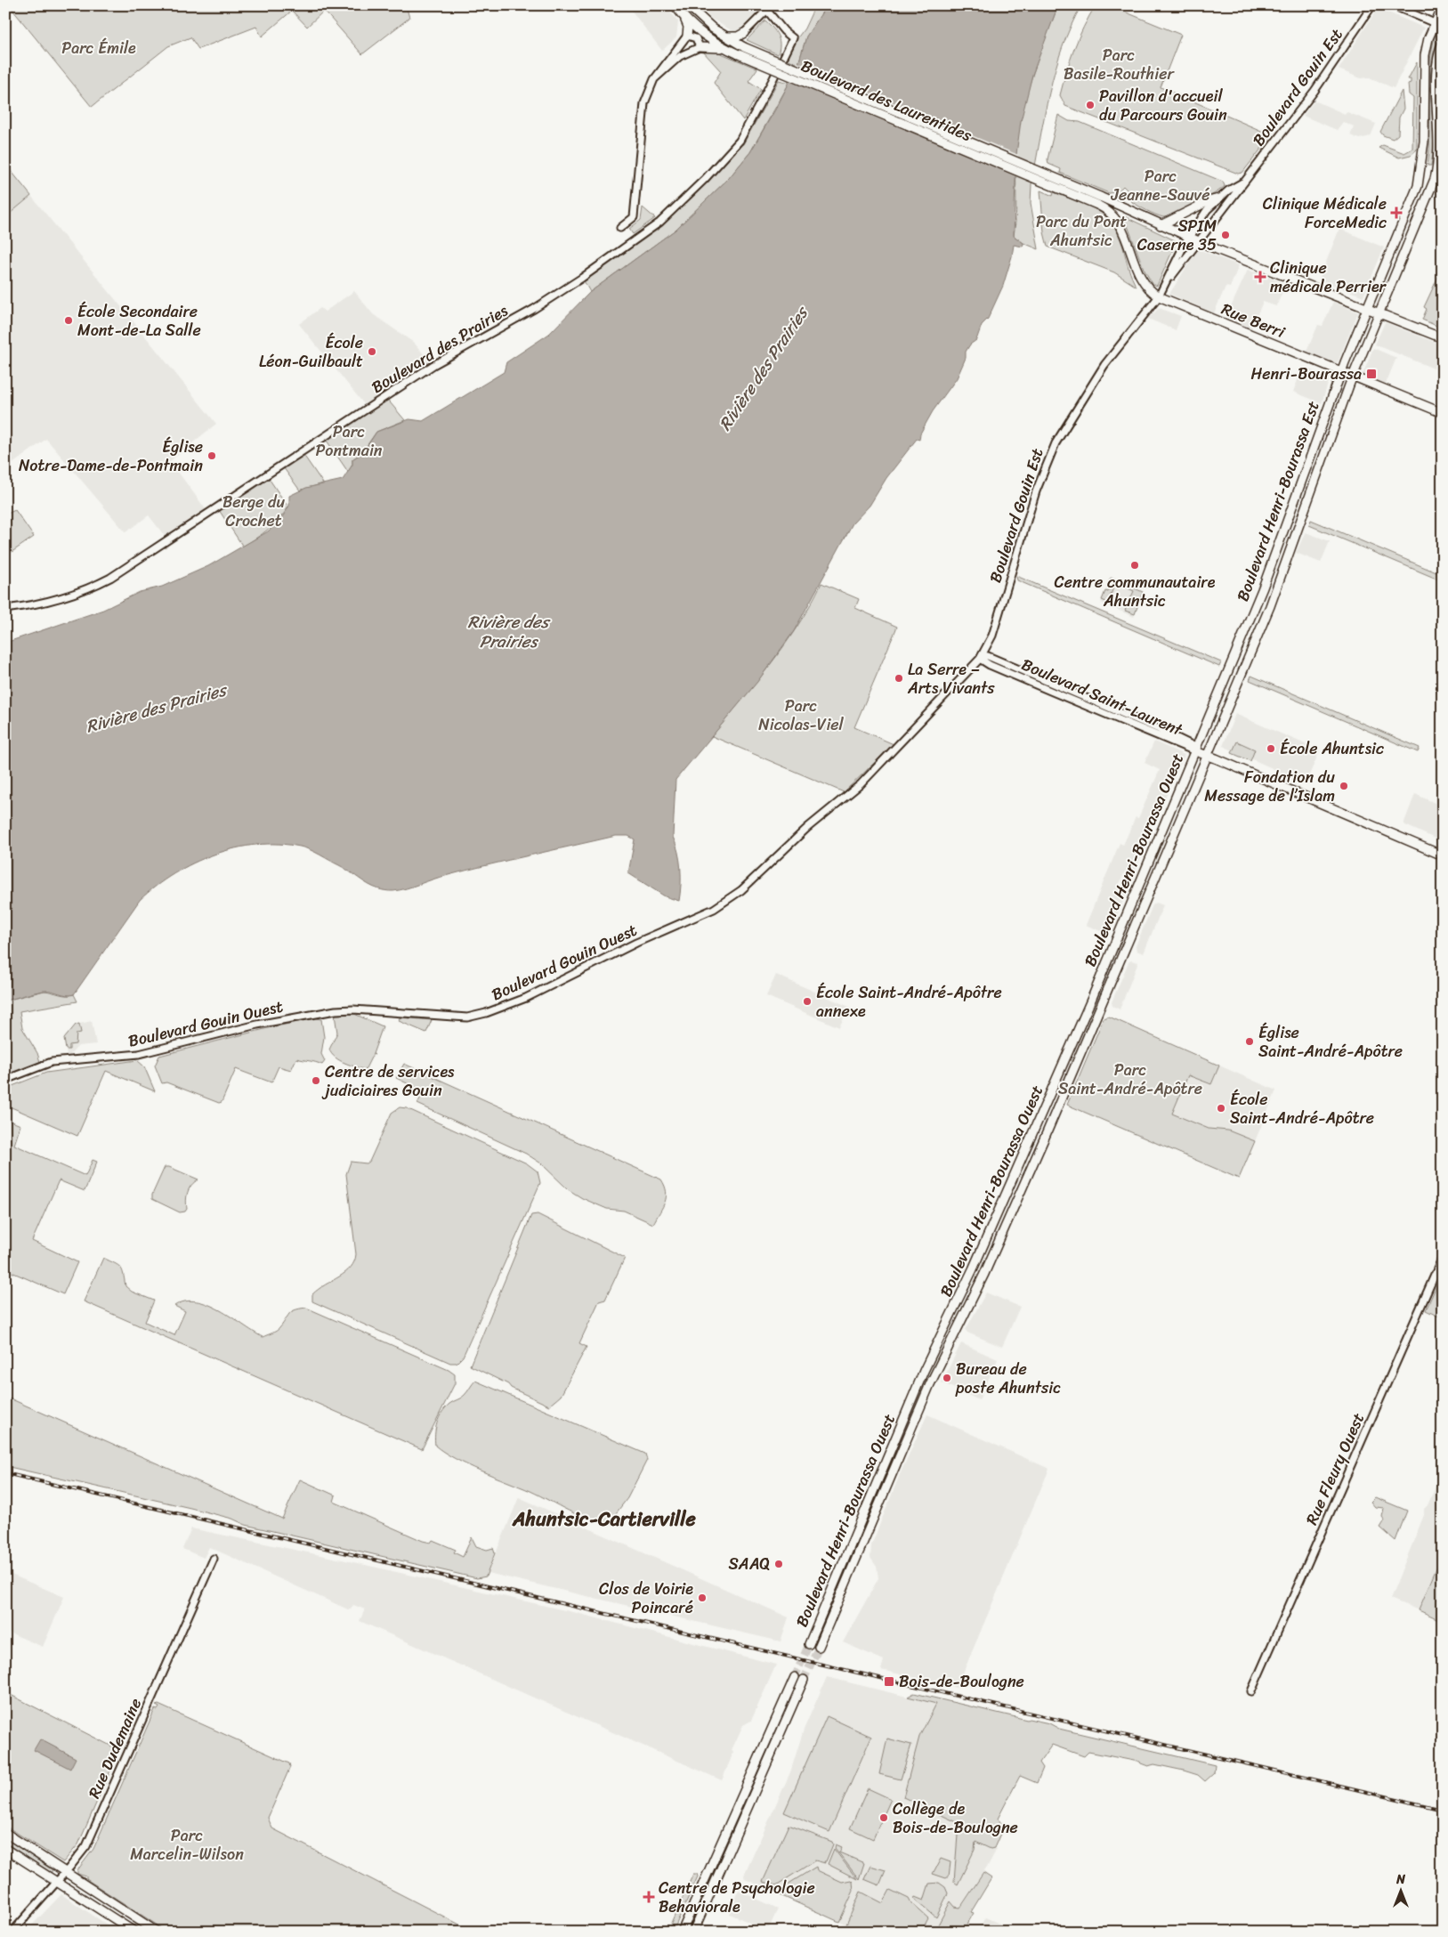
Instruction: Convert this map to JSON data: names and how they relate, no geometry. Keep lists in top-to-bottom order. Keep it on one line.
{"streets":{"main road":["Boulevard des Laurentides","Rue Berri","Boulevard Henri-Bourassa Est","Boulevard Saint-Laurent","Boulevard Henri-Bourassa Ouest"],"street":["Boulevard Gouin Est","Boulevard des Prairies","Boulevard Gouin Ouest","Rue Fleury Ouest","Rue Dudemaine"]},"crossings":[["Boulevard Gouin Est","Boulevard des Laurentides"],["Boulevard Gouin Est","Rue Berri"],["Boulevard Gouin Est","Boulevard Saint-Laurent"],["Boulevard Gouin Est","Boulevard Gouin Ouest"],["Boulevard des Laurentides","Rue Berri"],["Boulevard des Laurentides","Boulevard Henri-Bourassa Est"],["Rue Berri","Boulevard Henri-Bourassa Est"],["Boulevard Henri-Bourassa Est","Boulevard Saint-Laurent"],["Boulevard Henri-Bourassa Est","Boulevard Henri-Bourassa Ouest"],["Boulevard Saint-Laurent","Boulevard Henri-Bourassa Ouest"],["Boulevard Saint-Laurent","Boulevard Gouin Ouest"]],"districts":["Ahuntsic-Cartierville"],"water":["Rivière des Prairies"],"parks":["Parc Émile","Parc Basile-Routhier","Parc Jeanne-Sauvé","Parc du Pont Ahuntsic","Parc Pontmain","Berge du Crochet","Parc Nicolas-Viel","Parc Saint-André-Apôtre","Parc Marcelin-Wilson"],"places":{"other":["Pavillon d'accueil du Parcours Gouin","SPIM Caserne 35","École Secondaire Mont-de-La Salle","École Léon-Guilbault","Église Notre-Dame-de-Pontmain","Centre communautaire Ahuntsic","La Serre – Arts Vivants","École Ahuntsic","Fondation du Message de l’Islam","École Saint-André-Apôtre annexe","Église Saint-André-Apôtre","Centre de services judiciaires Gouin","École Saint-André-Apôtre","Bureau de poste Ahuntsic","SAAQ","Clos de Voirie Poincaré","Collège de Bois-de-Boulogne"],"health":["Clinique Médicale ForceMedic","Clinique médicale Perrier","Centre de Psychologie Behaviorale"],"transit":["Henri-Bourassa","Bois-de-Boulogne"]},"north":"top"}
